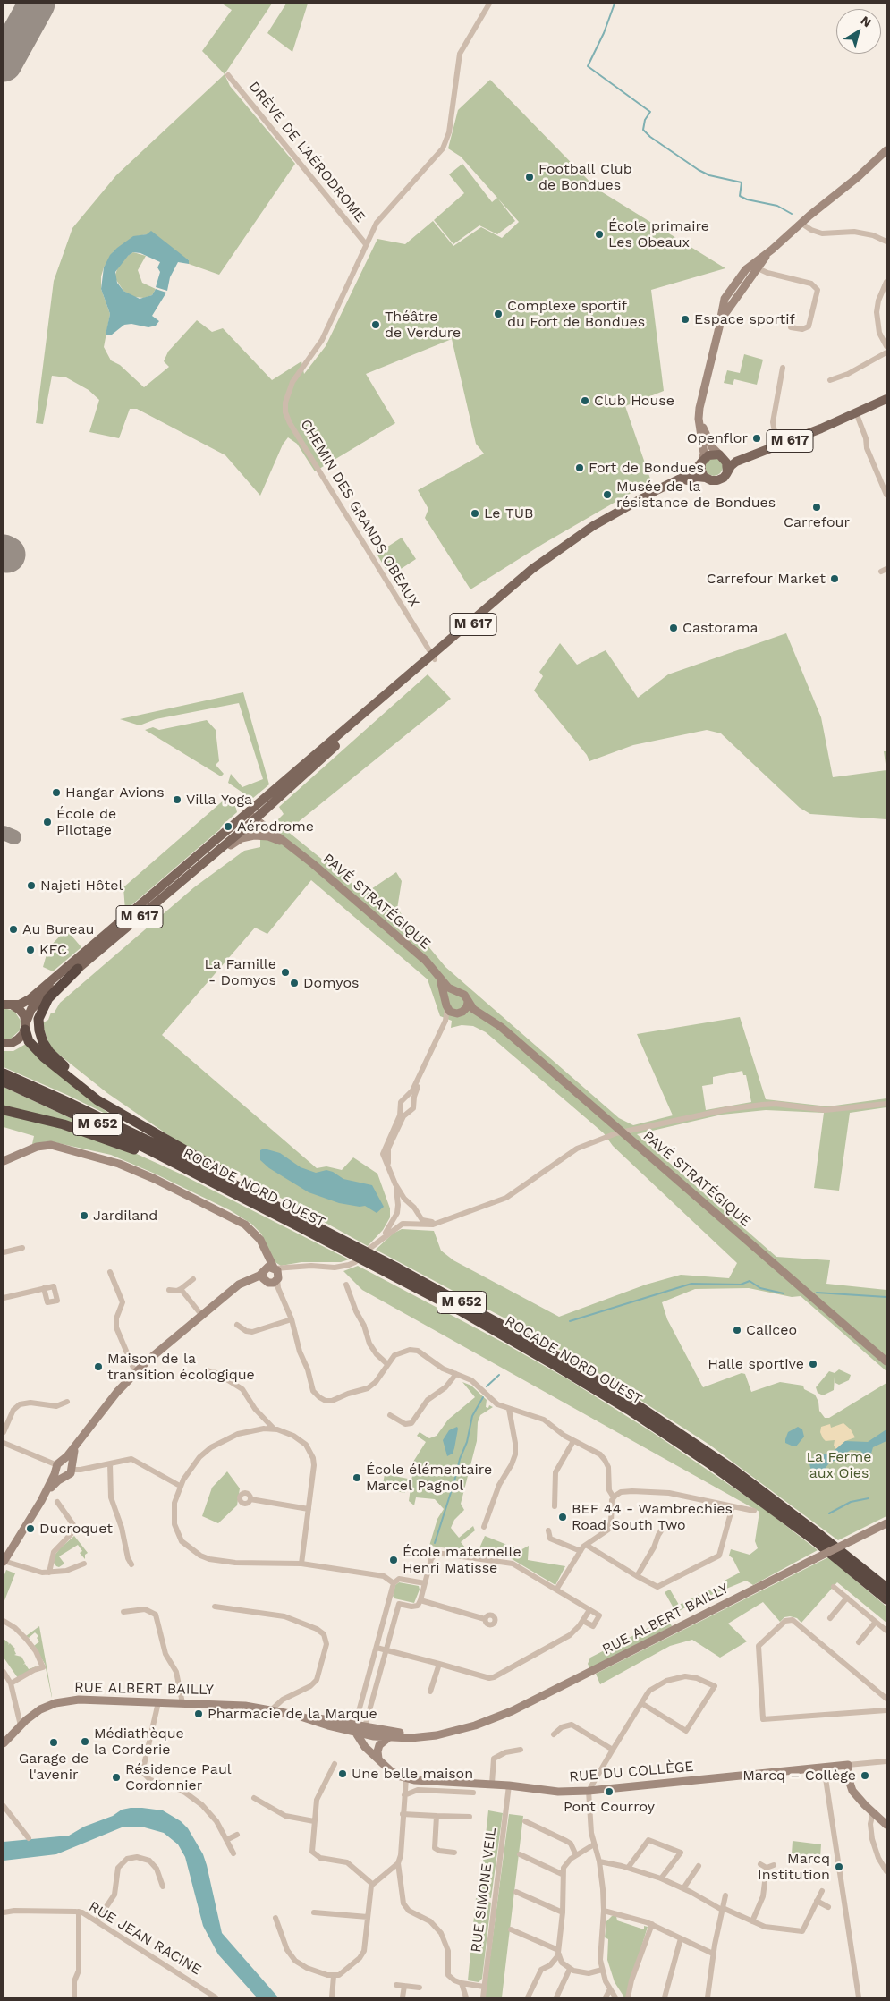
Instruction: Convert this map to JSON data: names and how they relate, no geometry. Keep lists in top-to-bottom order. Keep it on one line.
{"streets":{"highway":["M 652","ROCADE NORD OUEST"],"main road":["M 617","PAVÉ STRATÉGIQUE","RUE ALBERT BAILLY","RUE DU COLLÈGE"],"street":["DRÈVE DE L'AÉRODROME","CHEMIN DES GRANDS OBEAUX","RUE SIMONE VEIL","RUE JEAN RACINE"]},"crossings":[["DRÈVE DE L'AÉRODROME","CHEMIN DES GRANDS OBEAUX"],["M 617","CHEMIN DES GRANDS OBEAUX"],["M 617","PAVÉ STRATÉGIQUE"],["RUE ALBERT BAILLY","RUE DU COLLÈGE"],["RUE DU COLLÈGE","RUE SIMONE VEIL"]],"parks":["La Ferme aux Oies"],"places":["Football Club de Bondues","École primaire Les Obeaux","Complexe sportif du Fort de Bondues","Espace sportif","Théâtre de Verdure","Club House","Openflor","Fort de Bondues","Musée de la résistance de Bondues","Carrefour","Le TUB","Carrefour Market","Castorama","Hangar Avions","Villa Yoga","École de Pilotage","Aérodrome","Najeti Hôtel","Au Bureau","KFC","La Famille - Domyos","Domyos","Jardiland","Caliceo","Halle sportive","Maison de la transition écologique","École élémentaire Marcel Pagnol","BEF 44 - Wambrechies Road South Two","Ducroquet","École maternelle Henri Matisse","Pharmacie de la Marque","Médiathèque la Corderie","Garage de l'avenir","Une belle maison","Marcq – Collège","Résidence Paul Cordonnier","Pont Courroy","Marcq Institution"],"north":"top right"}
